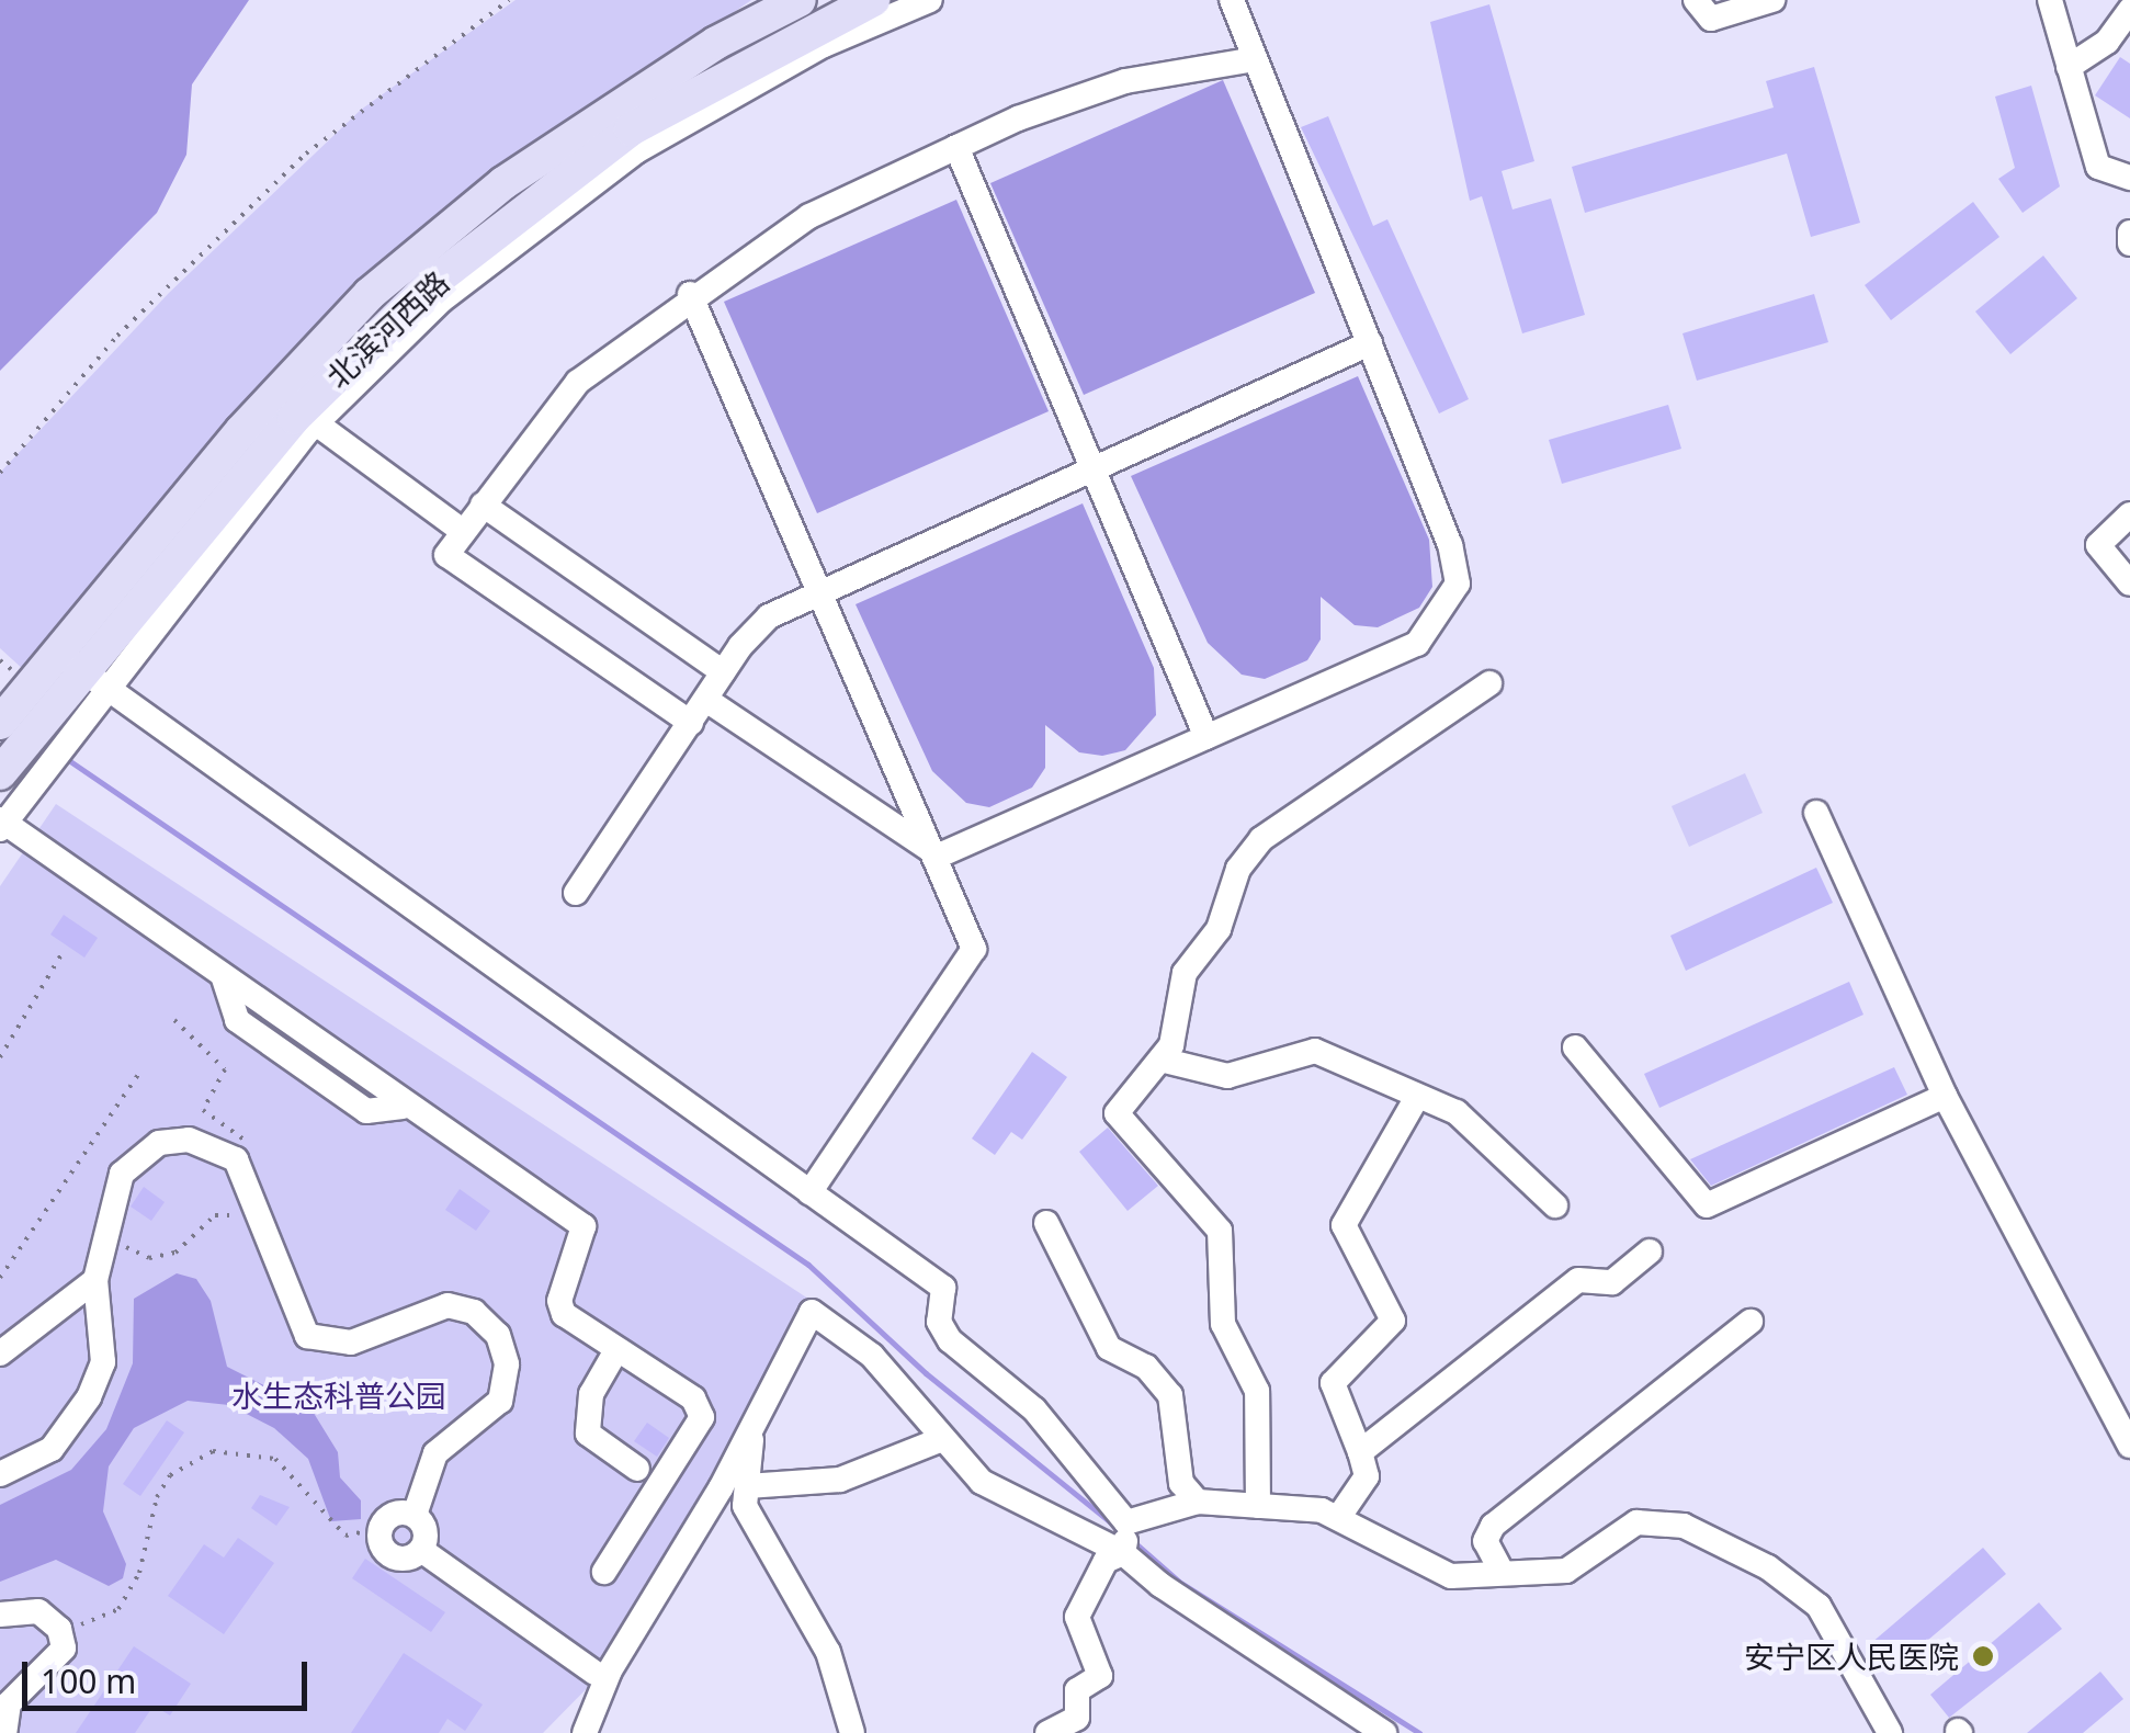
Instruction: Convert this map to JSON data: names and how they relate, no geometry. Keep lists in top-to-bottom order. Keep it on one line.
{"streets":{"main road":["北滨河西路"]},"parks":["水生态科普公园"],"places":["安宁区人民医院"],"scale_bar":"100 m"}
